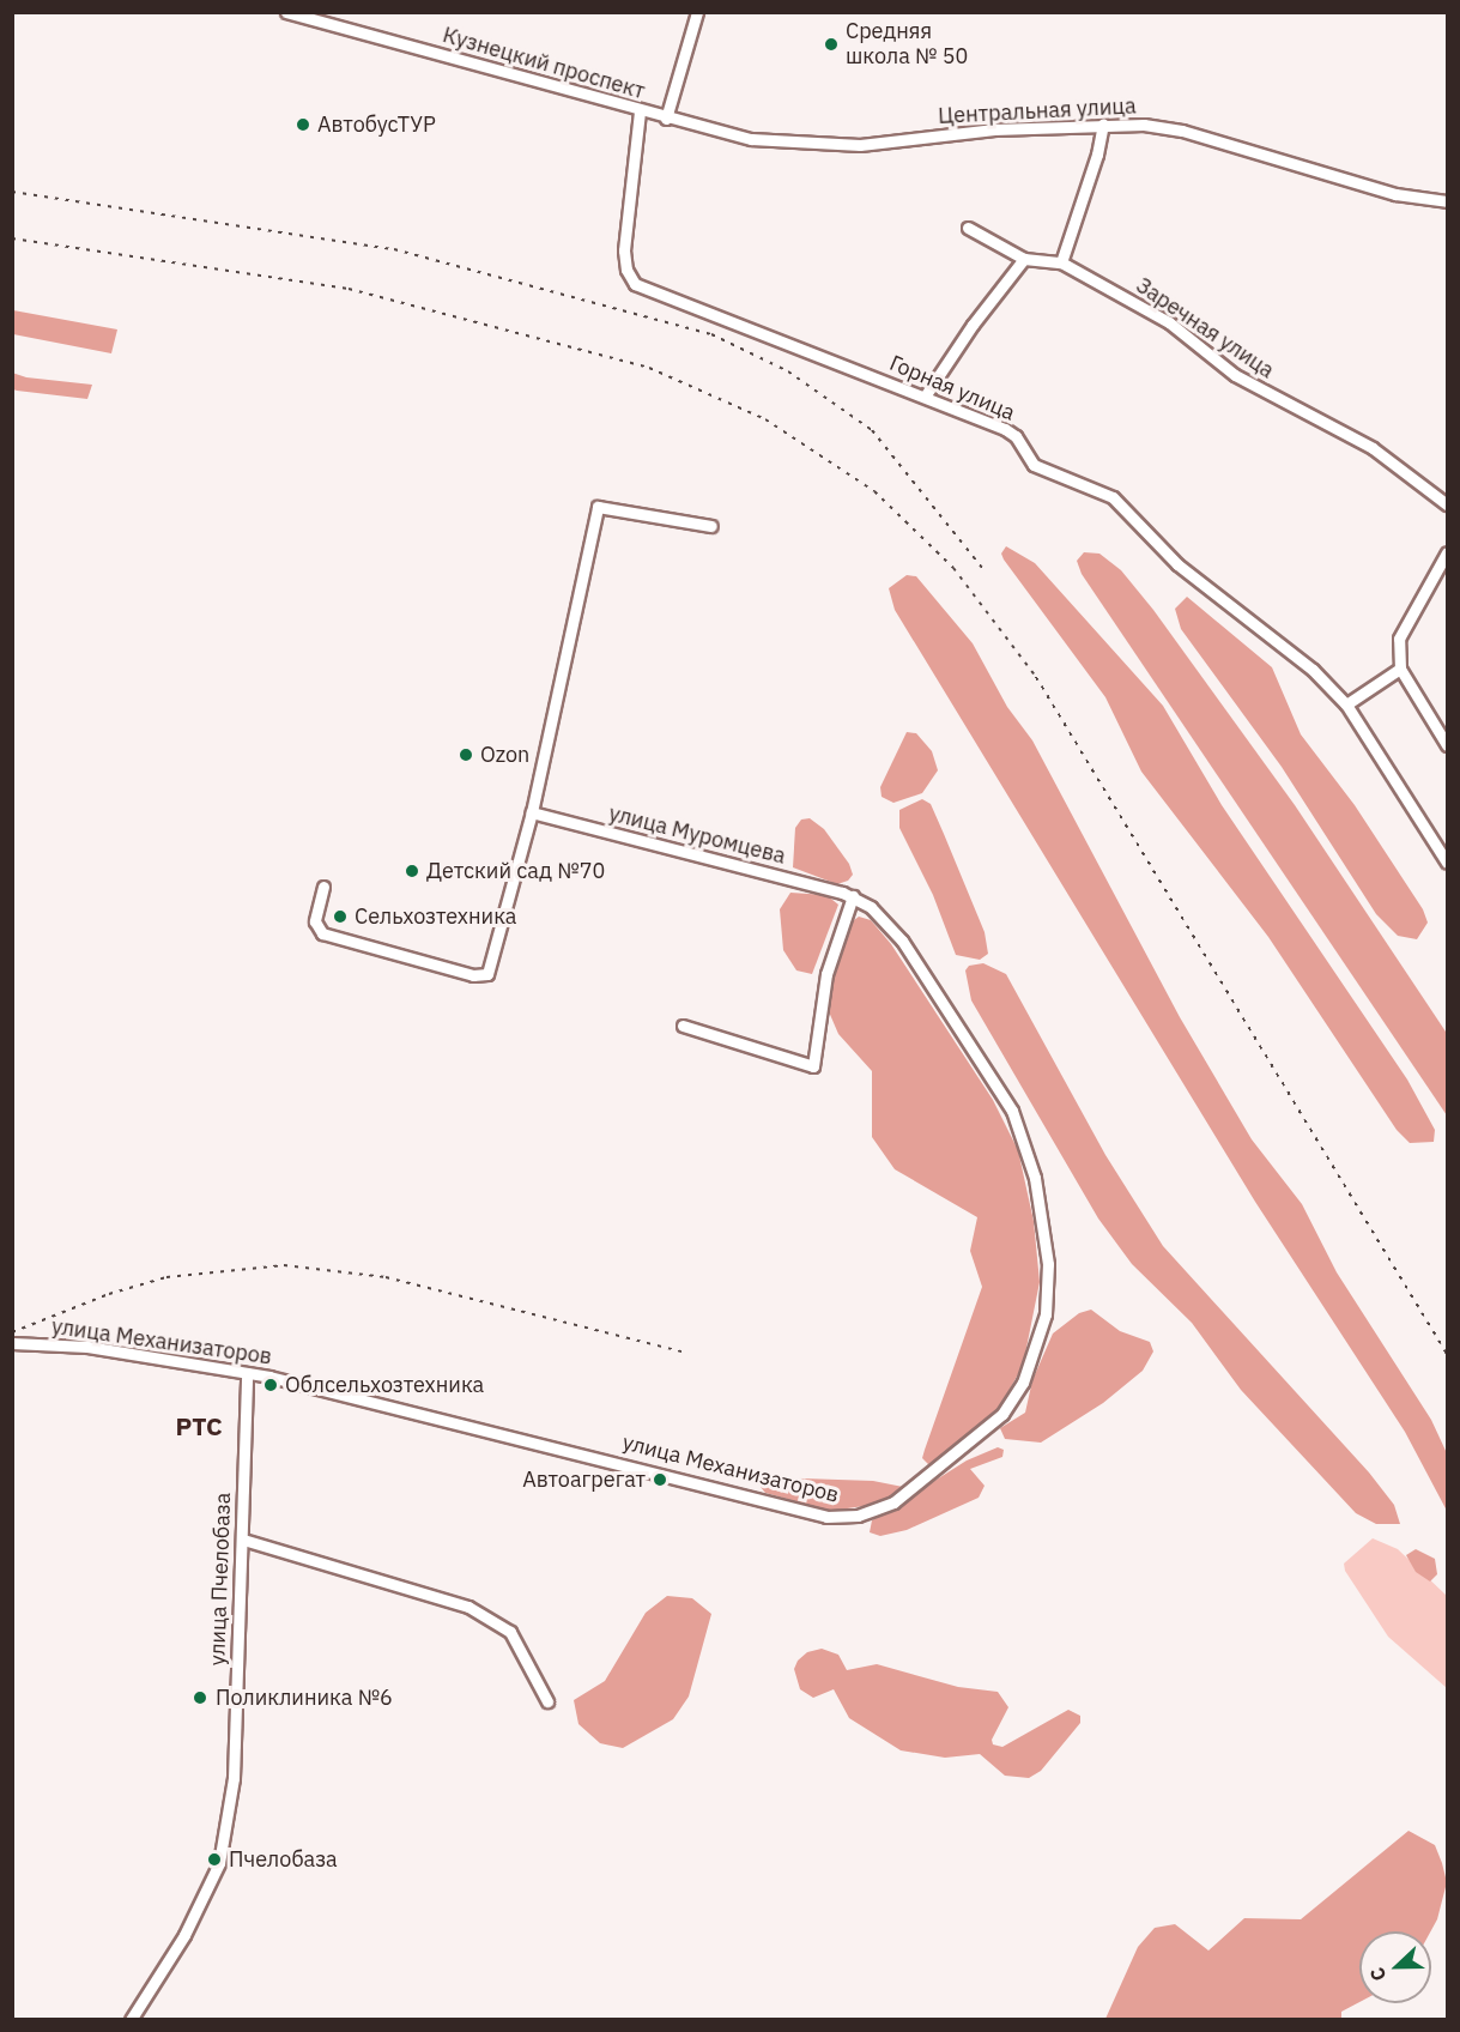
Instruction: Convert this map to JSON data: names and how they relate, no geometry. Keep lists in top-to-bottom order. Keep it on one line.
{"streets":{"street":["Кузнецкий проспект","Центральная улица","Заречная улица","Горная улица","улица Муромцева","улица Механизаторов","улица Пчелобаза"]},"crossings":[["Кузнецкий проспект","Центральная улица"],["Кузнецкий проспект","Горная улица"],["улица Муромцева","улица Механизаторов"],["улица Механизаторов","улица Пчелобаза"]],"districts":["РТС"],"places":["Средняя школа № 50","АвтобусТУР","Ozon","Детский сад №70","Сельхозтехника","Облсельхозтехника","Автоагрегат","Поликлиника №6","Пчелобаза"],"north":"left"}
